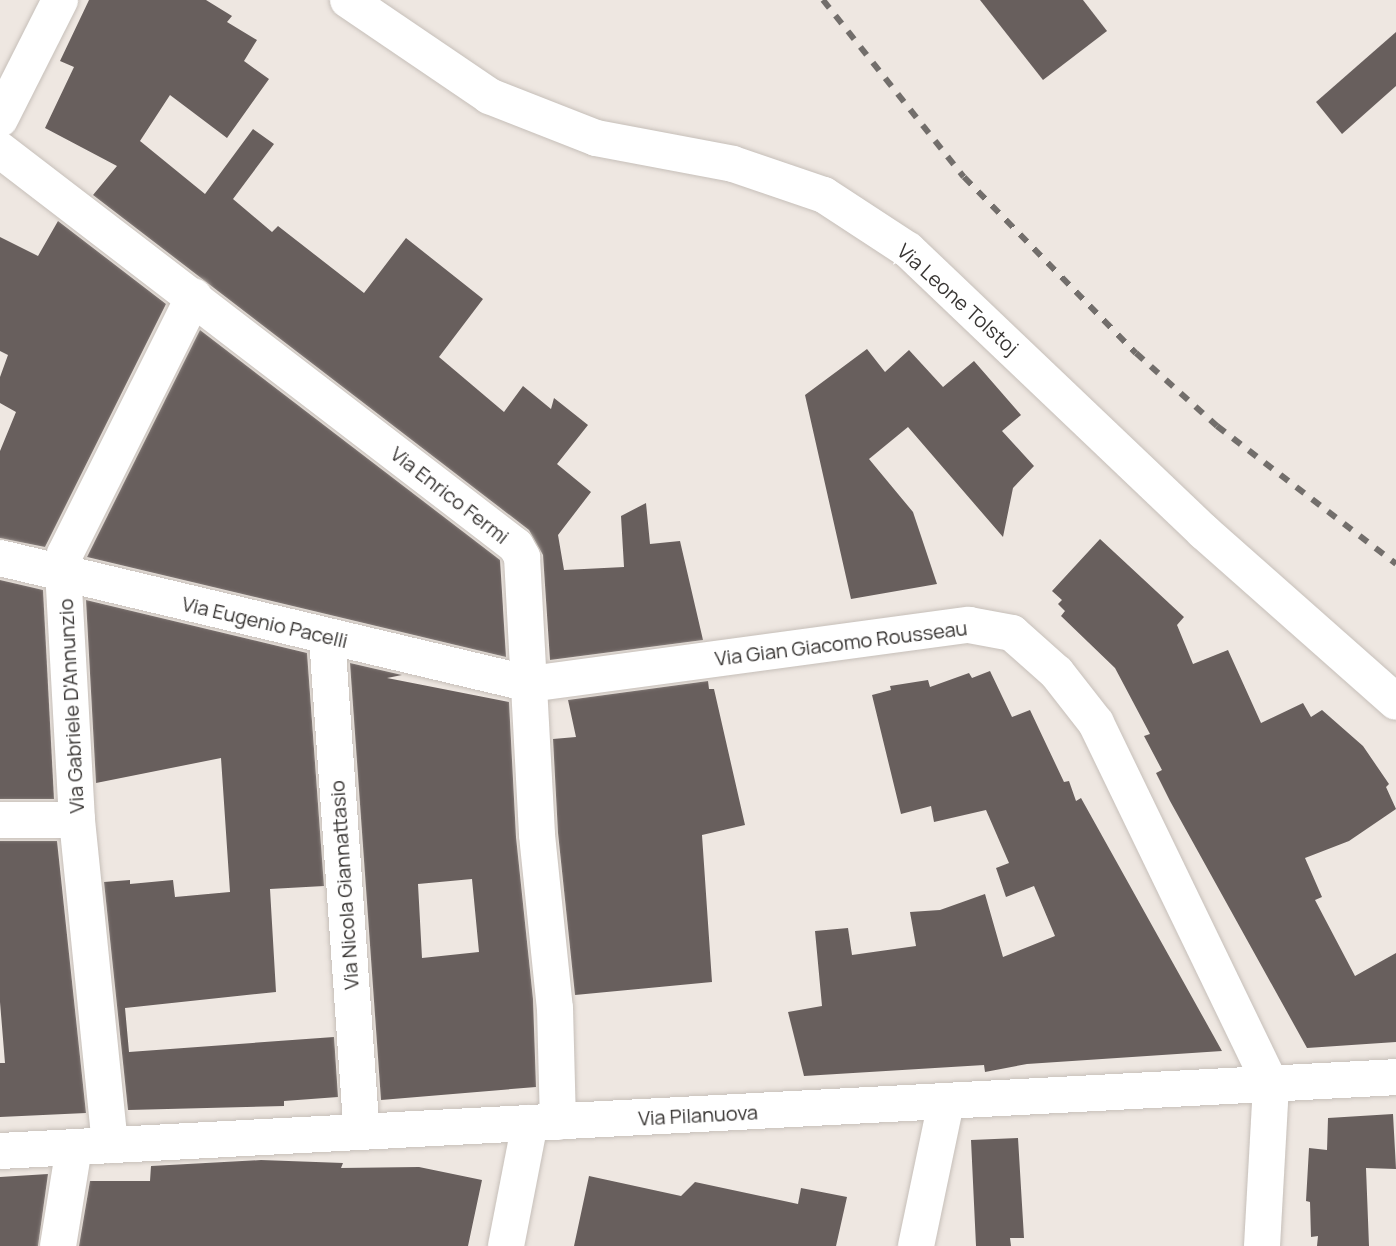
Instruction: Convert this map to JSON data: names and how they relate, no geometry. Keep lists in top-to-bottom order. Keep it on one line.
{"streets":{"street":["Via Leone Tolstoj","Via Enrico Fermi","Via Eugenio Pacelli","Via Gian Giacomo Rousseau","Via Gabriele D'Annunzio","Via Nicola Giannattasio","Via Pilanuova"]},"crossings":[["Via Enrico Fermi","Via Eugenio Pacelli"],["Via Enrico Fermi","Via Gian Giacomo Rousseau"],["Via Enrico Fermi","Via Gabriele D'Annunzio"],["Via Enrico Fermi","Via Pilanuova"],["Via Eugenio Pacelli","Via Gian Giacomo Rousseau"],["Via Eugenio Pacelli","Via Gabriele D'Annunzio"],["Via Eugenio Pacelli","Via Nicola Giannattasio"],["Via Gian Giacomo Rousseau","Via Pilanuova"],["Via Gabriele D'Annunzio","Via Pilanuova"],["Via Nicola Giannattasio","Via Pilanuova"]]}
